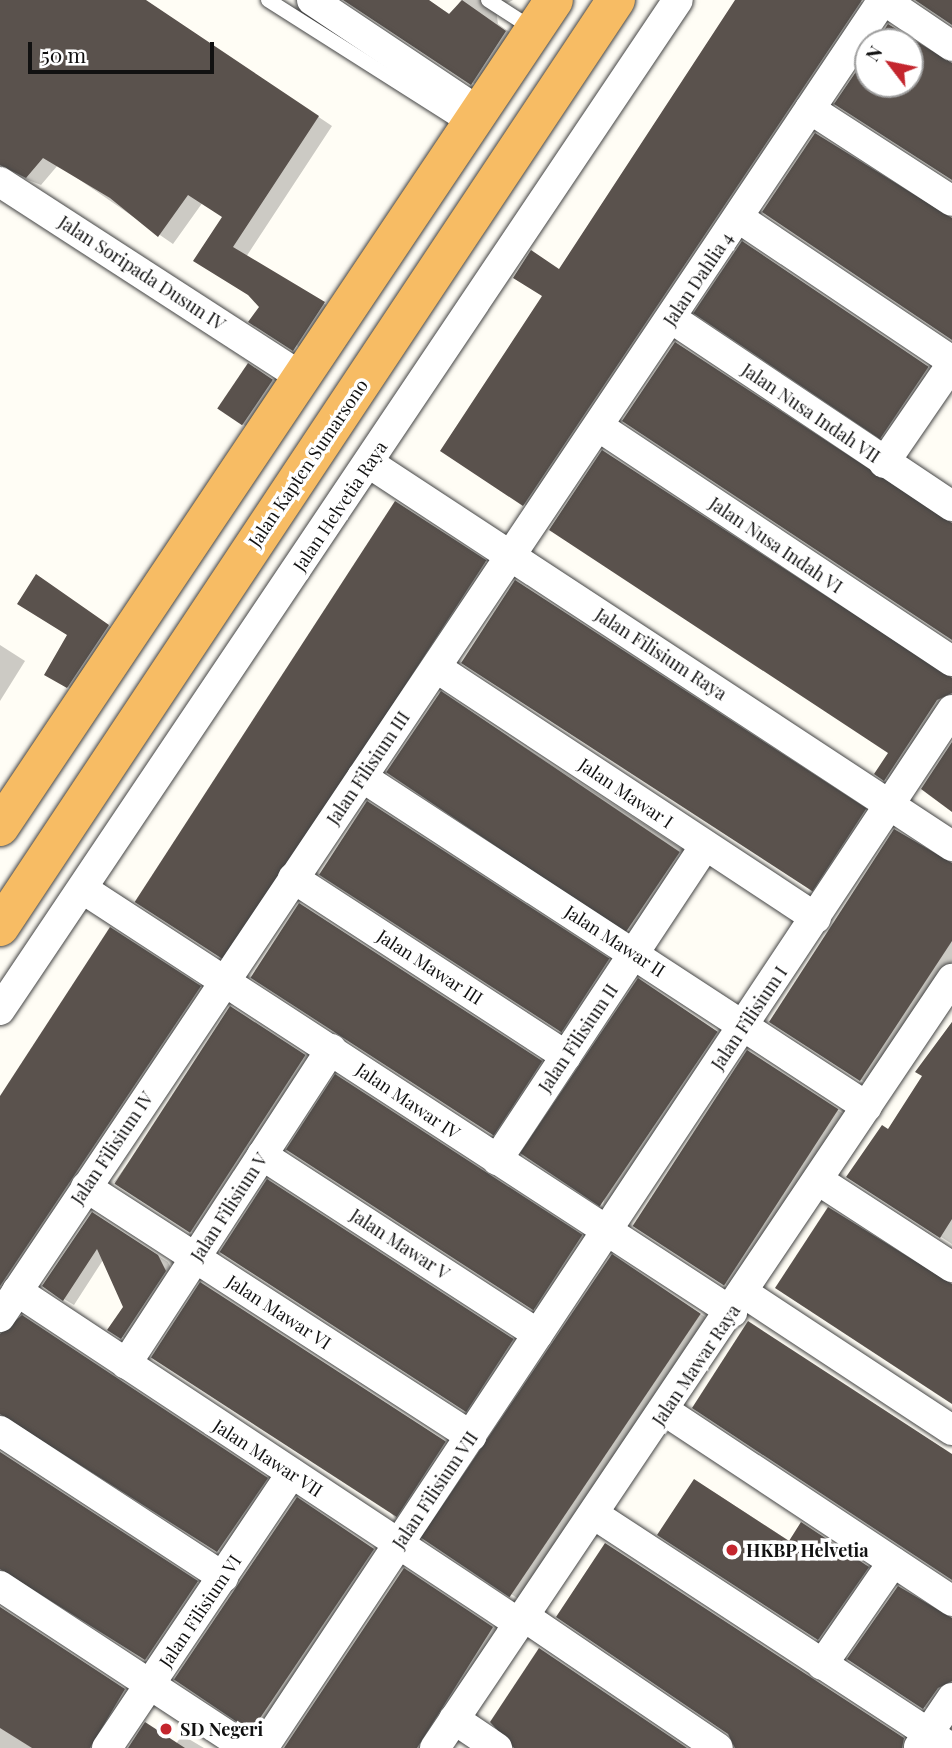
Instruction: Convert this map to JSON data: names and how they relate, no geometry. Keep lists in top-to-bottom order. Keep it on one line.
{"streets":{"highway":["Jalan Kapten Sumarsono"],"street":["Jalan Soripada Dusun IV","Jalan Dahlia 4","Jalan Nusa Indah VII","Jalan Helvetia Raya","Jalan Nusa Indah VI","Jalan Filisium Raya","Jalan Filisium III","Jalan Mawar I","Jalan Mawar II","Jalan Mawar III","Jalan Filisium I","Jalan Filisium II","Jalan Mawar IV","Jalan Filisium IV","Jalan Filisium V","Jalan Mawar V","Jalan Mawar VI","Jalan Mawar Raya","Jalan Mawar VII","Jalan Filisium VII","Jalan Filisium VI"]},"crossings":[["Jalan Dahlia 4","Jalan Nusa Indah VII"],["Jalan Dahlia 4","Jalan Nusa Indah VI"],["Jalan Dahlia 4","Jalan Filisium Raya"],["Jalan Dahlia 4","Jalan Filisium III"],["Jalan Helvetia Raya","Jalan Filisium Raya"],["Jalan Helvetia Raya","Jalan Mawar IV"],["Jalan Filisium Raya","Jalan Filisium III"],["Jalan Filisium Raya","Jalan Filisium I"],["Jalan Filisium III","Jalan Mawar I"],["Jalan Filisium III","Jalan Mawar II"],["Jalan Filisium III","Jalan Mawar III"],["Jalan Filisium III","Jalan Mawar IV"],["Jalan Filisium III","Jalan Filisium IV"],["Jalan Mawar I","Jalan Filisium I"],["Jalan Mawar I","Jalan Filisium II"],["Jalan Mawar II","Jalan Filisium I"],["Jalan Mawar II","Jalan Filisium II"],["Jalan Mawar II","Jalan Mawar Raya"],["Jalan Mawar III","Jalan Filisium II"],["Jalan Filisium I","Jalan Mawar IV"],["Jalan Filisium I","Jalan Filisium VII"],["Jalan Filisium II","Jalan Mawar IV"],["Jalan Mawar IV","Jalan Filisium IV"],["Jalan Mawar IV","Jalan Filisium V"],["Jalan Mawar IV","Jalan Mawar Raya"],["Jalan Mawar IV","Jalan Filisium VII"],["Jalan Filisium IV","Jalan Mawar VI"],["Jalan Filisium IV","Jalan Mawar VII"],["Jalan Filisium V","Jalan Mawar V"],["Jalan Filisium V","Jalan Mawar VI"],["Jalan Filisium V","Jalan Mawar VII"],["Jalan Mawar V","Jalan Filisium VII"],["Jalan Mawar VI","Jalan Filisium VII"],["Jalan Mawar Raya","Jalan Mawar VII"],["Jalan Mawar VII","Jalan Filisium VII"],["Jalan Mawar VII","Jalan Filisium VI"]],"places":["HKBP Helvetia","SD Negeri"],"scale_bar":"50 m","north":"top left"}
